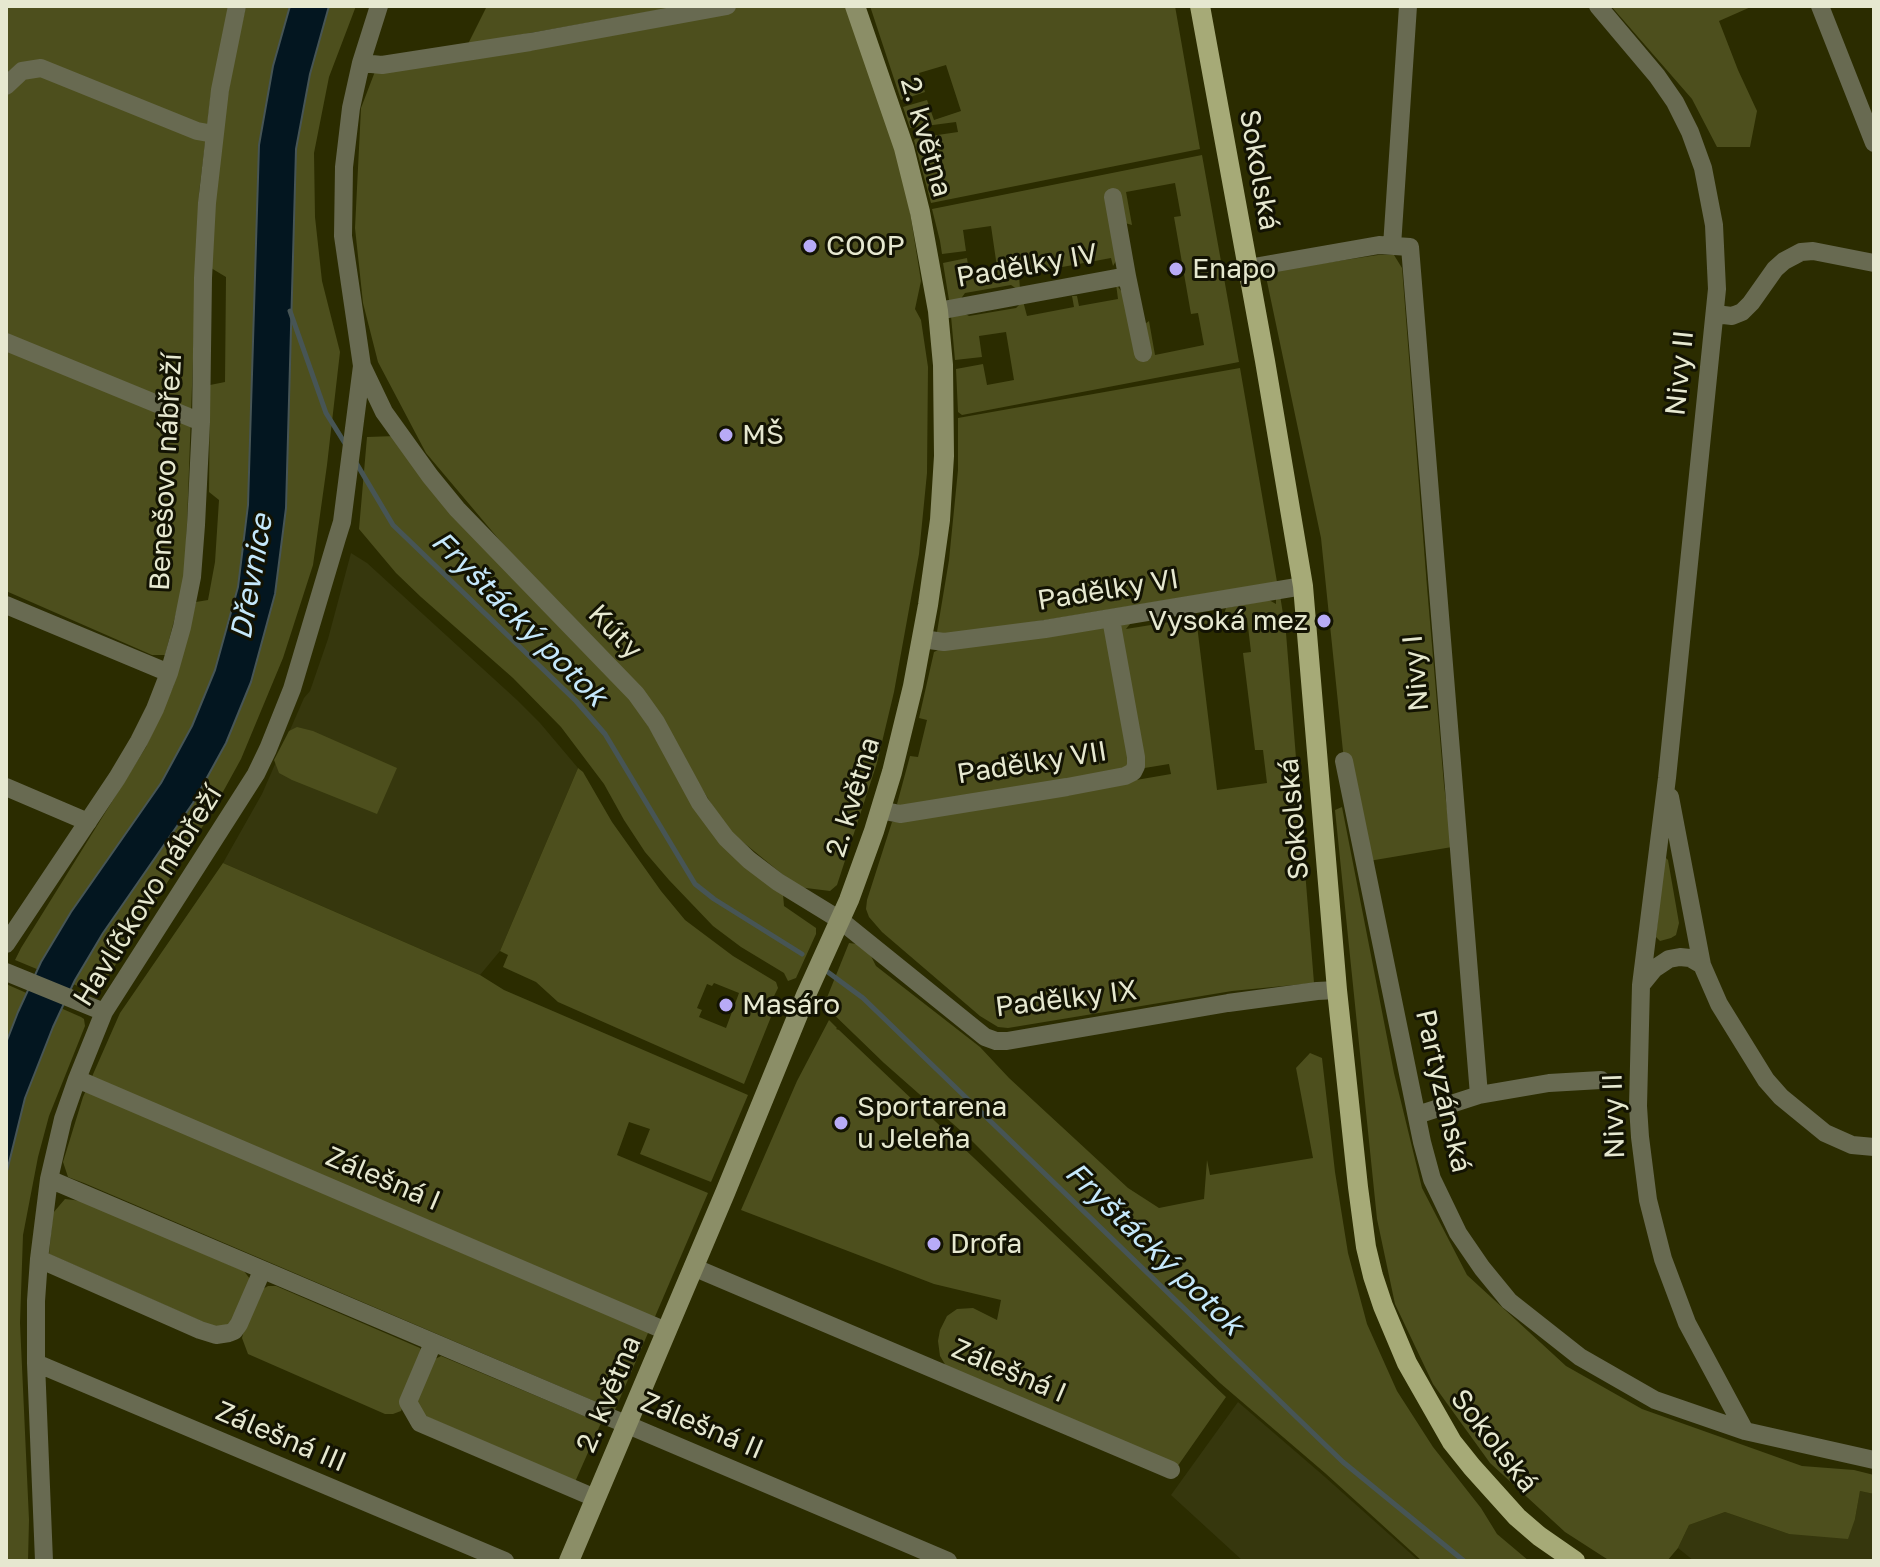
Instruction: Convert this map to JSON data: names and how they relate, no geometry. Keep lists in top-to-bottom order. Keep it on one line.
{"streets":{"main road":["Sokolská"],"street":["2. května","Padělky IV","Nivy II","Benešovo nábřeží","Padělky VI","Kúty","Nivy I","Padělky VII","Havlíčkovo nábřeží","Padělky IX","Partyzánská","Zálešná I","Zálešná II","Zálešná III"]},"crossings":[["2. května","Padělky IV"],["2. května","Padělky VI"],["2. května","Kúty"],["2. května","Padělky VII"],["2. května","Padělky IX"],["2. května","Zálešná I"],["2. května","Zálešná II"],["Sokolská","Padělky VI"],["Sokolská","Padělky IX"],["Nivy II","Partyzánská"],["Padělky VI","Padělky VII"],["Kúty","Havlíčkovo nábřeží"],["Kúty","Padělky IX"],["Havlíčkovo nábřeží","Zálešná I"],["Havlíčkovo nábřeží","Zálešná II"],["Havlíčkovo nábřeží","Zálešná III"]],"water":["Dřevnice","Fryštácký potok"],"places":["COOP","Enapo","MŠ","Vysoká mez","Masáro","Sportarena u Jeleňa","Drofa"]}
